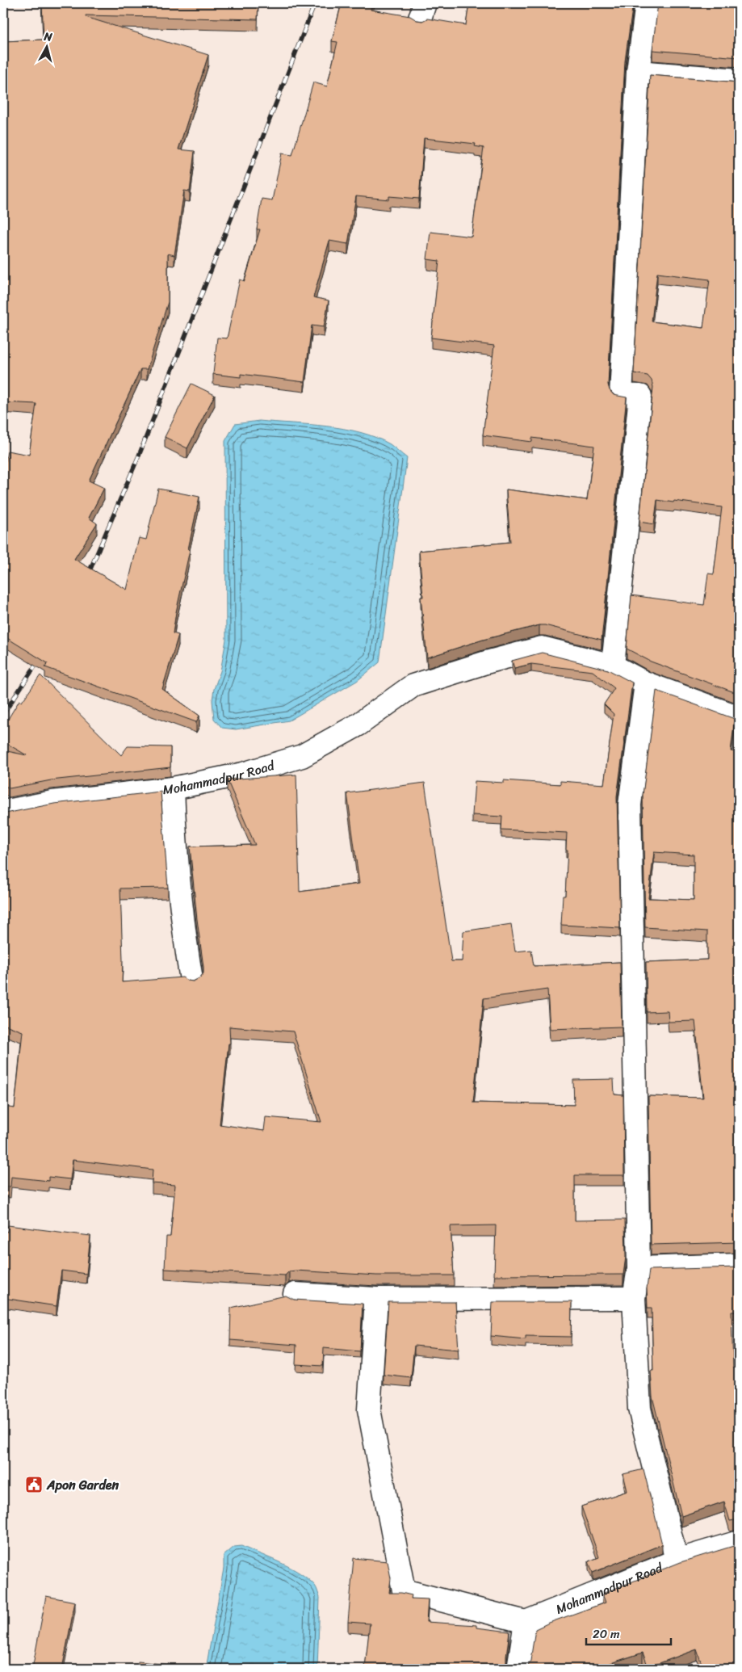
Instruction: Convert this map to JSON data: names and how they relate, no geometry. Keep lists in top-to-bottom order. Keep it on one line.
{"streets":{"street":["Mohammadpur Road"]},"places":{"public building":["Apon Garden"]},"scale_bar":"20 m","north":"top"}
